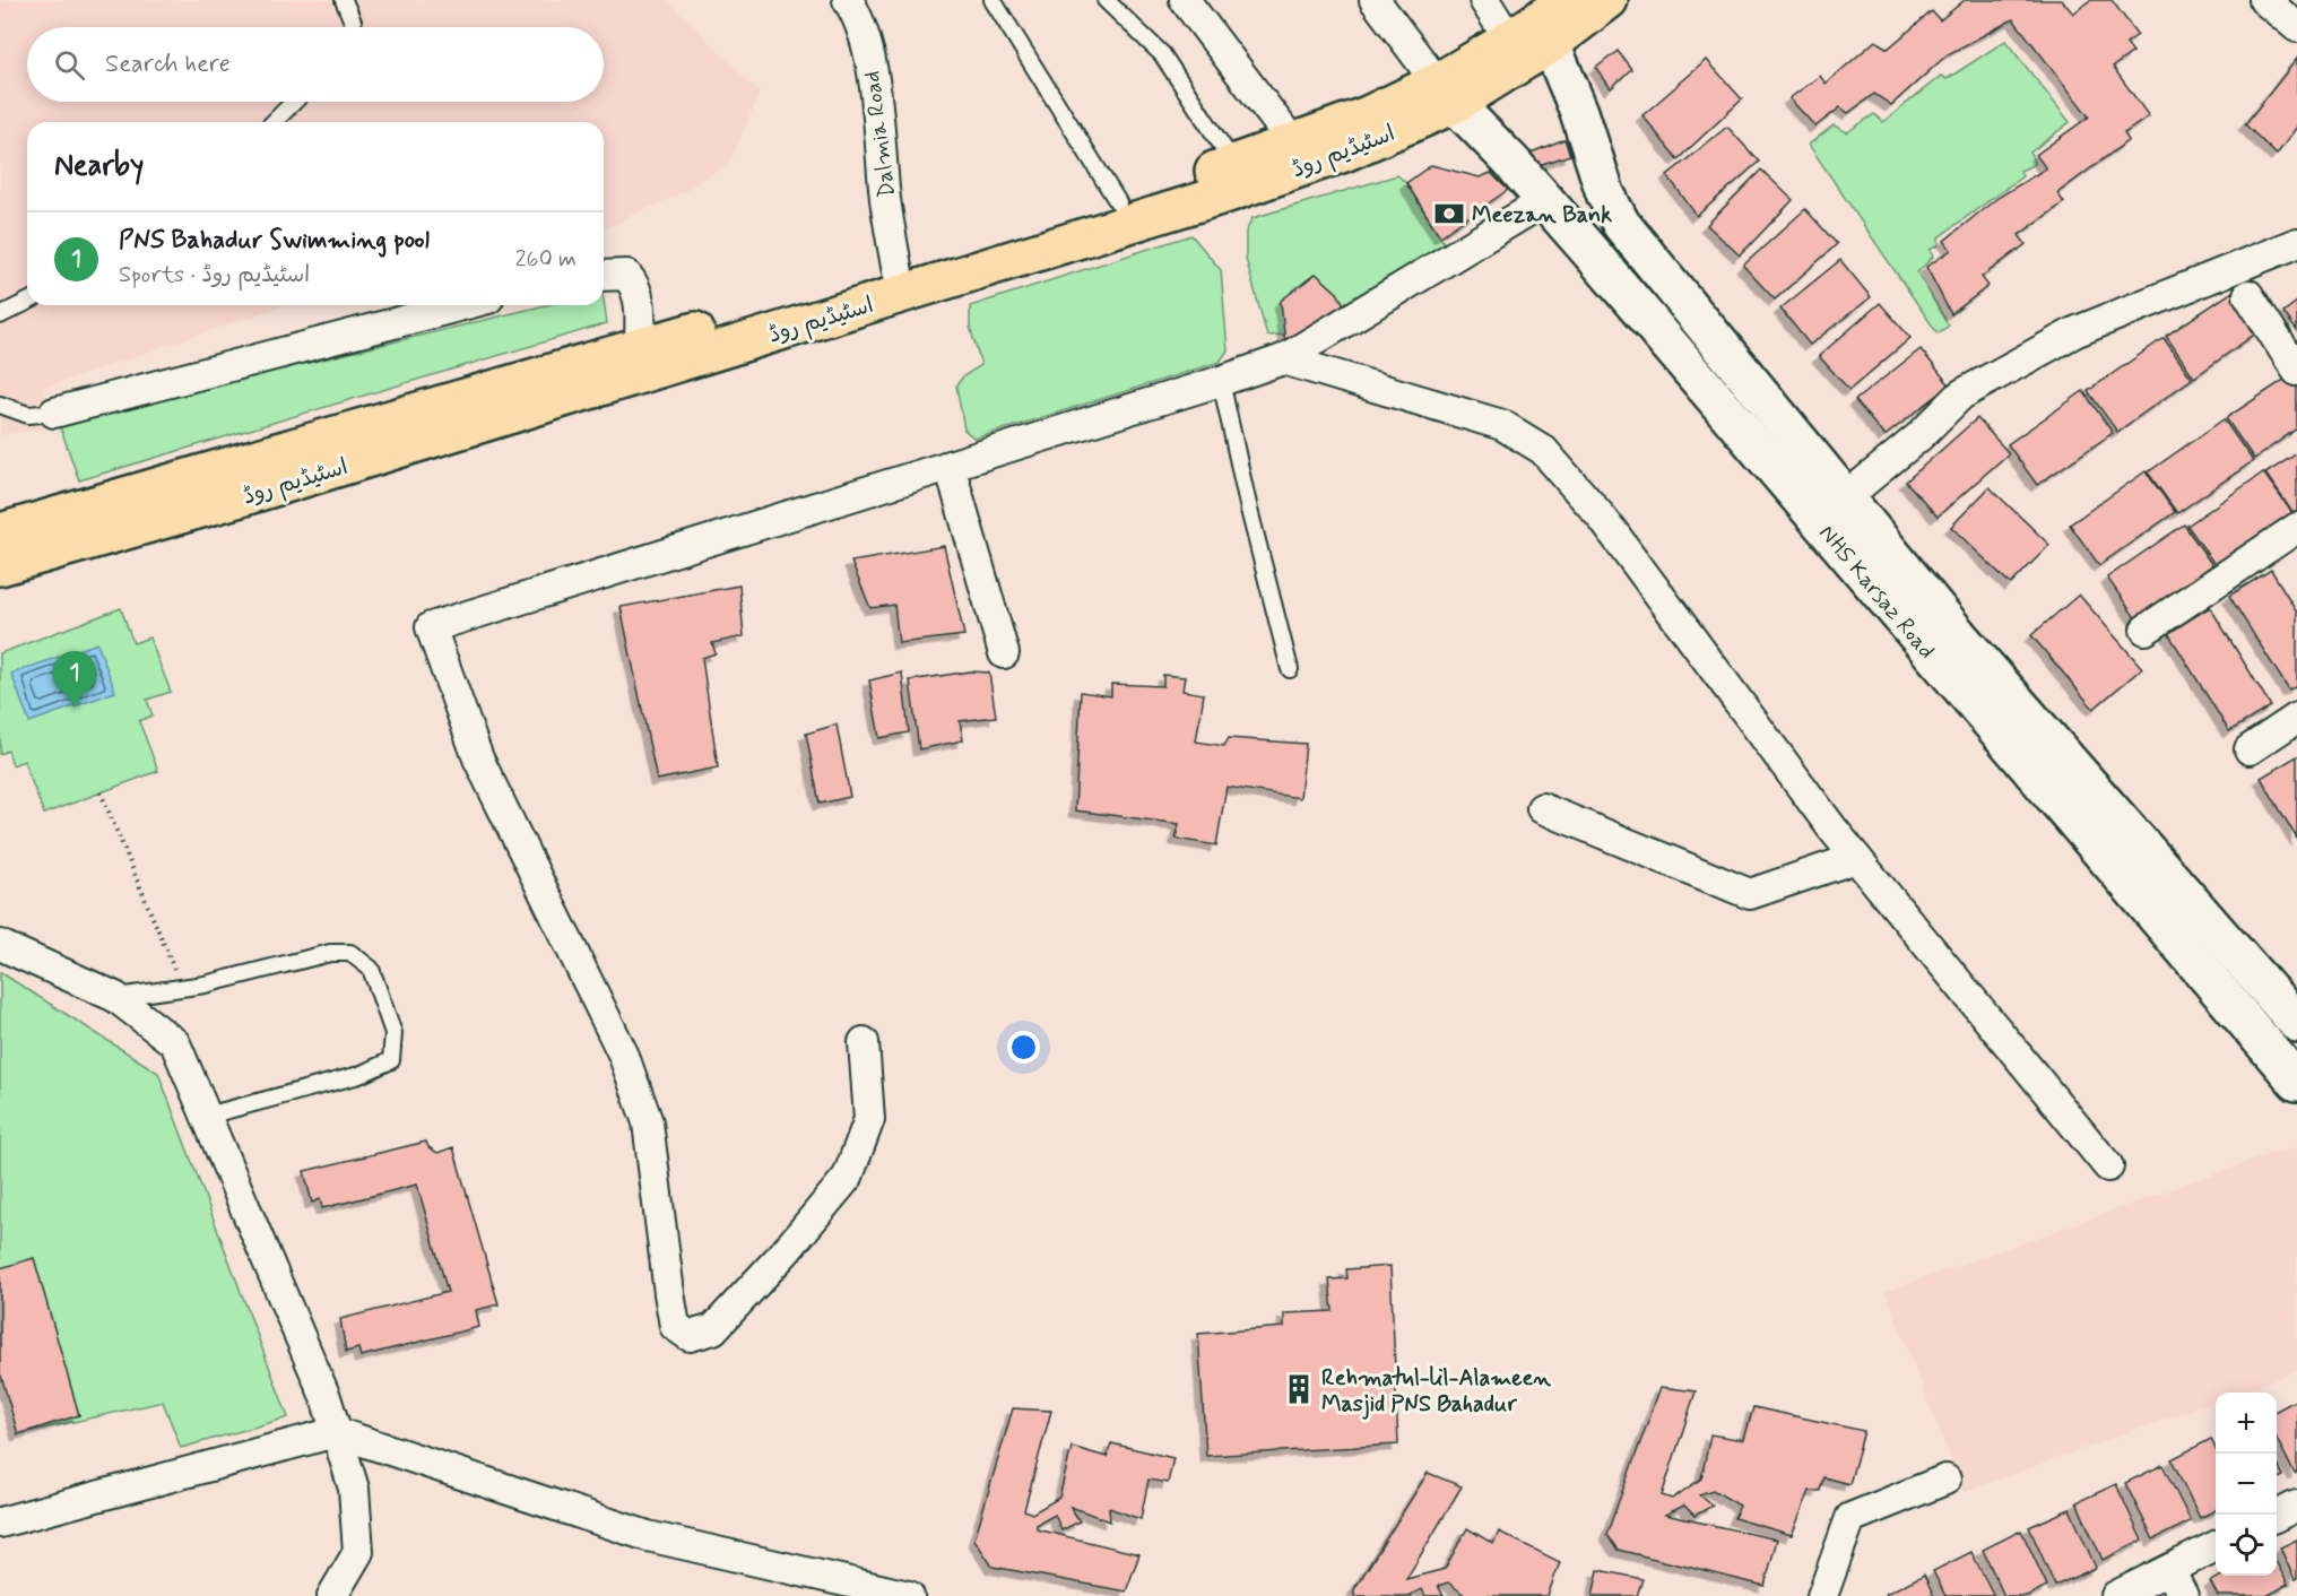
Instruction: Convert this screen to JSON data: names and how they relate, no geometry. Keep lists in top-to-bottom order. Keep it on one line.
{"streets":{"main road":["اسٹیڈیم روڈ"],"street":["Dalmia Road","NHS Karsaz Road"]},"crossings":[["Dalmia Road","اسٹیڈیم روڈ"],["اسٹیڈیم روڈ","NHS Karsaz Road"]],"places":{"bank":["Meezan Bank"],"building":["Rehmatul-lil-Alameen Masjid PNS Bahadur"]},"page":{"search":"Search here","heading":"Nearby","list":[{"mark":"1","name":"PNS Bahadur Swimming pool","note":"Sports · اسٹیڈیم روڈ","value":"260 m"}],"pins":"1","map_buttons":["+","−"]}}
